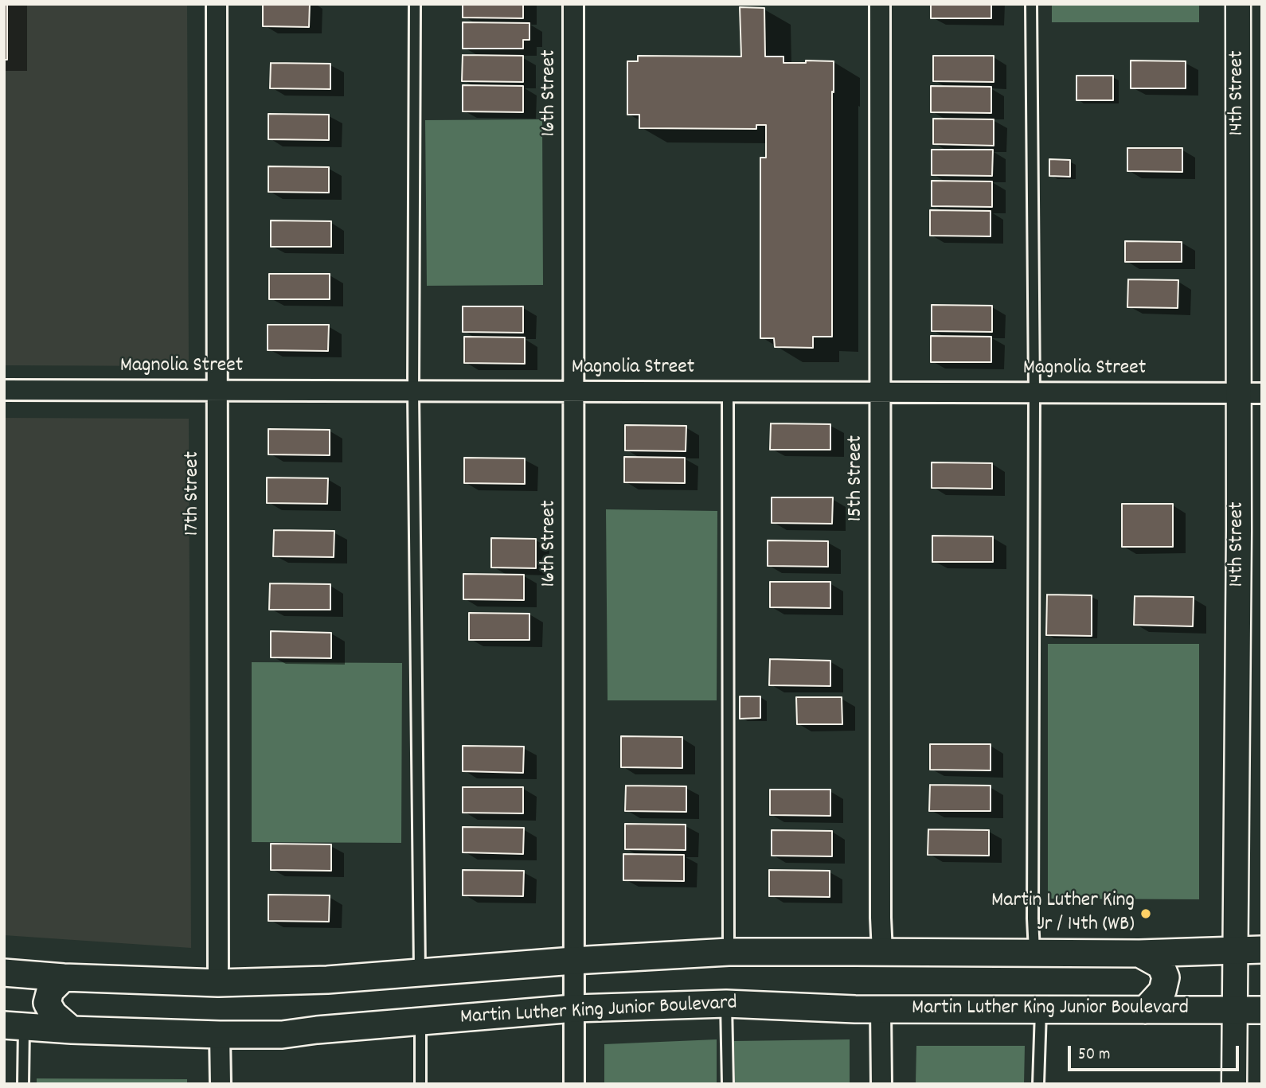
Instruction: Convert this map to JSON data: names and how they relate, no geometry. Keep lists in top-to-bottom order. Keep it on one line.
{"streets":{"main road":["Martin Luther King Junior Boulevard"],"street":["16th Street","14th Street","Magnolia Street","15th Street","17th Street"]},"crossings":[["16th Street","Magnolia Street"],["16th Street","Martin Luther King Junior Boulevard"],["14th Street","Magnolia Street"],["14th Street","Martin Luther King Junior Boulevard"],["Magnolia Street","15th Street"],["Magnolia Street","17th Street"]],"places":["Martin Luther King Jr / 14th (WB)"],"scale_bar":"50 m"}
